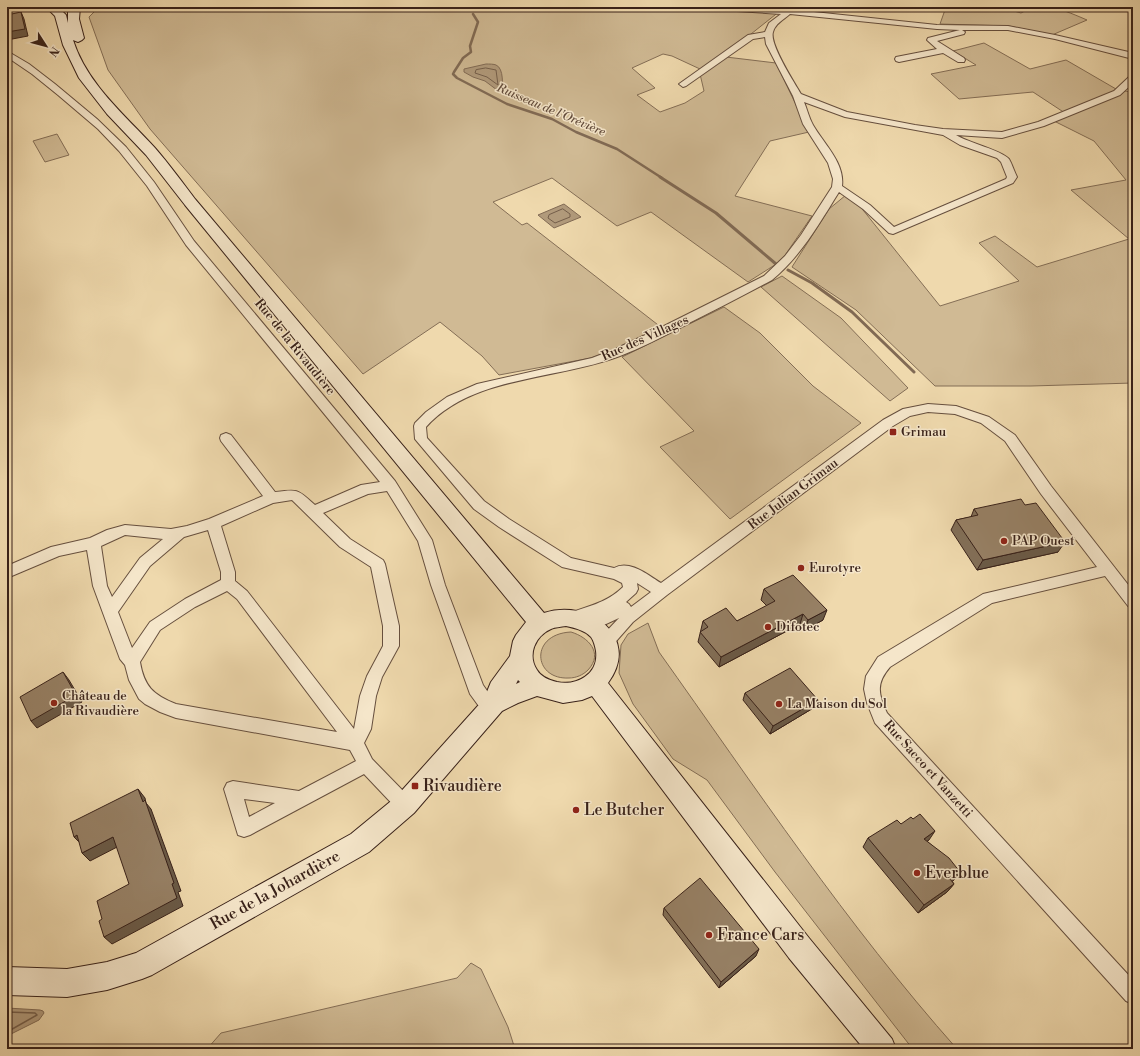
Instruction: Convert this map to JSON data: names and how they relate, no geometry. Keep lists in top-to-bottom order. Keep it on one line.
{"streets":{"main road":["Rue de la Johardière"],"street":["Rue des Villages","Rue de la Rivaudière","Rue Julian Grimau","Rue Sacco et Vanzetti"]},"crossings":[["Rue de la Rivaudière","Rue de la Johardière"],["Rue Julian Grimau","Rue Sacco et Vanzetti"],["Rue Julian Grimau","Rue de la Johardière"]],"water":["Ruisseau de l'Orévière"],"places":{"transit":["Grimau","Rivaudière"],"other":["PAP Ouest","Eurotyre","Difotec","Château de la Rivaudière","La Maison du Sol","Le Butcher","Everblue","France Cars"]},"north":"bottom right"}
